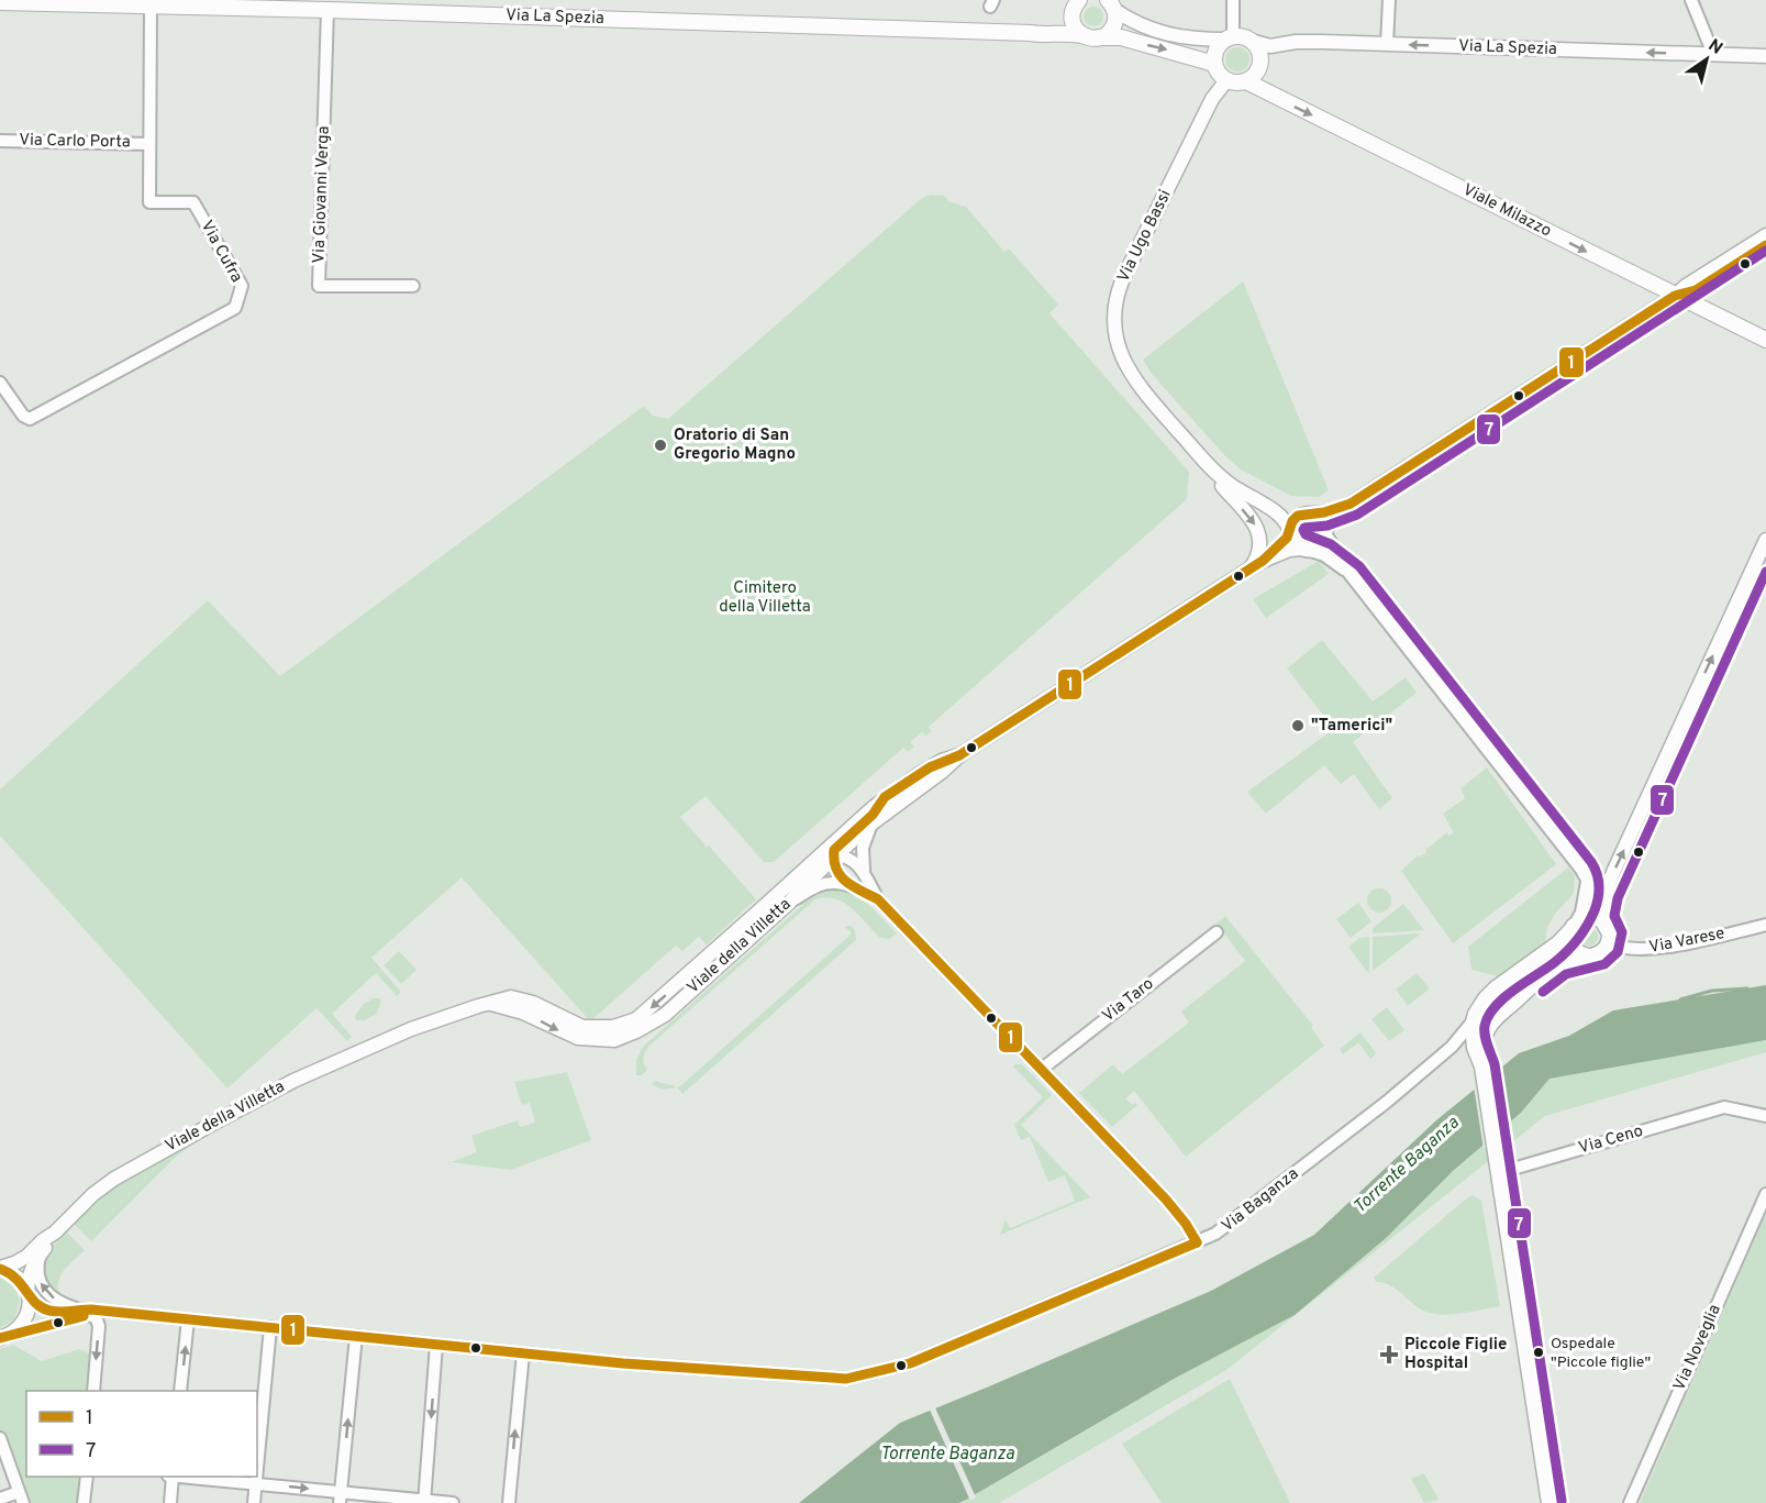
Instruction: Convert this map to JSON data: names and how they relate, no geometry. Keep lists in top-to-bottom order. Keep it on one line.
{"streets":{"main road":["Via La Spezia","Viale Milazzo"],"street":["Via Carlo Porta","Via Giovanni Verga","Via Ugo Bassi","Via Cufra","Via Varese","Viale della Villetta","Via Taro","Via Ceno","Via Baganza","Via Noveglia"]},"crossings":[["Via La Spezia","Via Giovanni Verga"],["Via La Spezia","Viale Milazzo"],["Via La Spezia","Via Ugo Bassi"],["Via La Spezia","Via Cufra"],["Via Carlo Porta","Via Cufra"],["Viale Milazzo","Via Ugo Bassi"],["Via Ugo Bassi","Viale della Villetta"],["Viale della Villetta","Via Baganza"]],"one_way":["Viale Milazzo"],"water":["Torrente Baganza"],"parks":["Cimitero della Villetta"],"places":{"other":["Oratorio di San Gregorio Magno","\"Tamerici\"","Ospedale \"Piccole figlie\""],"health":["Piccole Figlie Hospital"]},"lines":["transit line 1","transit line 7"],"legend":["1","7"],"north":"top right"}
